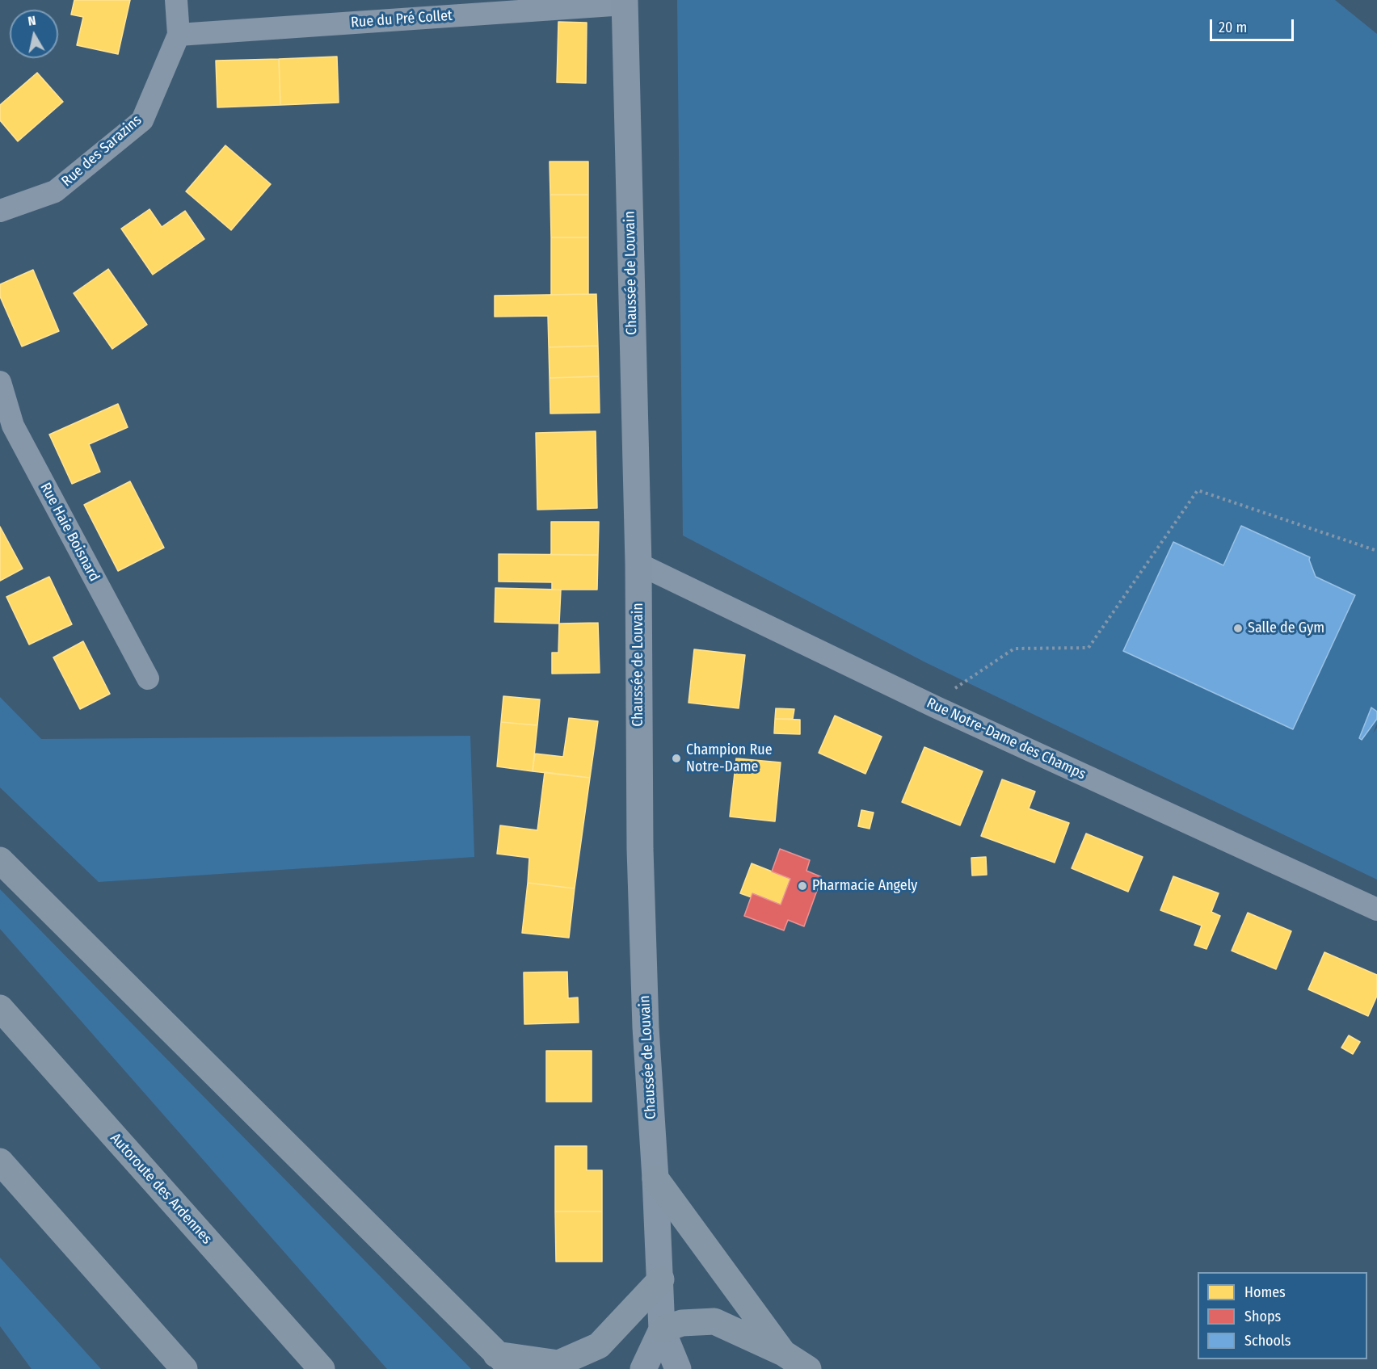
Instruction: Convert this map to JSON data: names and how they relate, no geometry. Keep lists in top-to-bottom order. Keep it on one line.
{"streets":{"highway":["Autoroute des Ardennes"],"main road":["Chaussée de Louvain"],"street":["Rue du Pré Collet","Rue des Sarazins","Rue Haie Boisnard","Rue Notre-Dame des Champs"]},"crossings":[["Rue du Pré Collet","Rue des Sarazins"],["Rue du Pré Collet","Chaussée de Louvain"],["Chaussée de Louvain","Rue Notre-Dame des Champs"]],"places":["Salle de Gym","Champion Rue Notre-Dame","Pharmacie Angely"],"legend":["Homes","Shops","Schools"],"scale_bar":"20 m","north":"top"}
